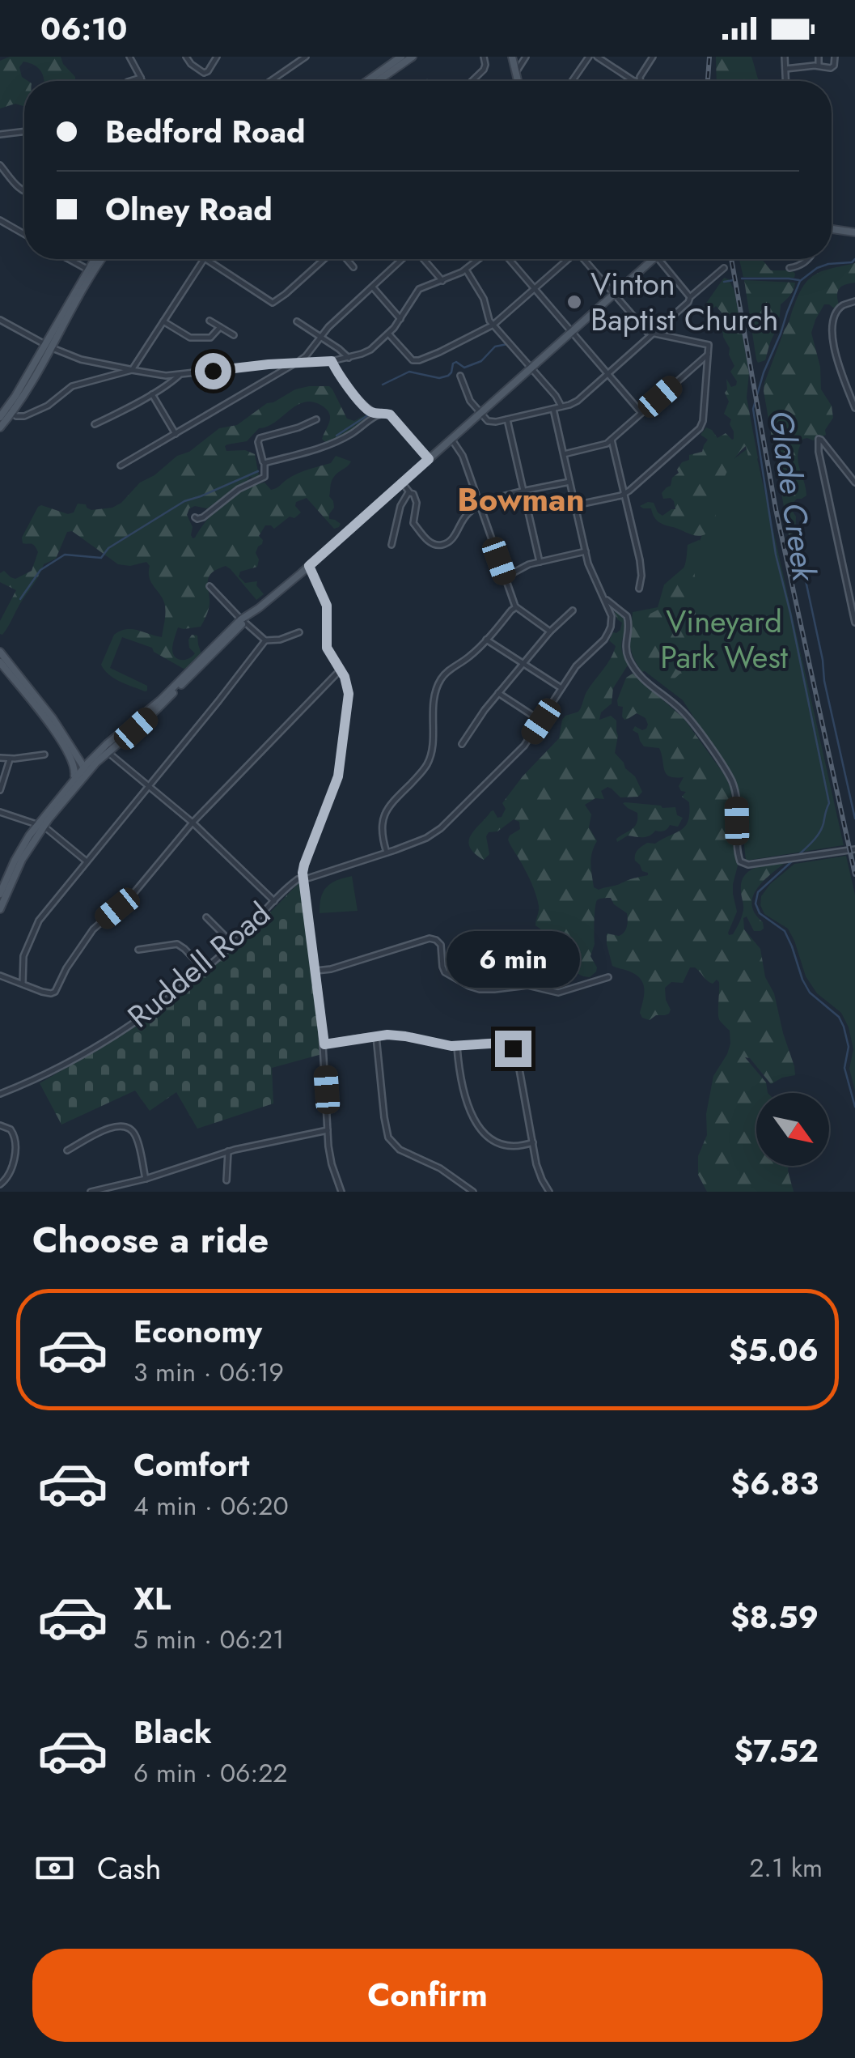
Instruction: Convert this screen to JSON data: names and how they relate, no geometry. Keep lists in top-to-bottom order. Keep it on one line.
{"streets":{"street":["Ruddell Road"]},"districts":["Bowman"],"water":["Glade Creek"],"parks":["Vineyard Park West"],"places":["Vinton Baptist Church"],"north":"bottom right","page":{"status":"06:10","banner":["Bedford Road","Olney Road"],"bubble":"6 min","heading":"Choose a ride","list":[{"name":"Economy","note":"3 min · 06:19","value":"$5.06"},{"name":"Comfort","note":"4 min · 06:20","value":"$6.83"},{"name":"XL","note":"5 min · 06:21","value":"$8.59"},{"name":"Black","note":"6 min · 06:22","value":"$7.52"}],"pay":["Cash","2.1 km"],"buttons":"Confirm"}}
